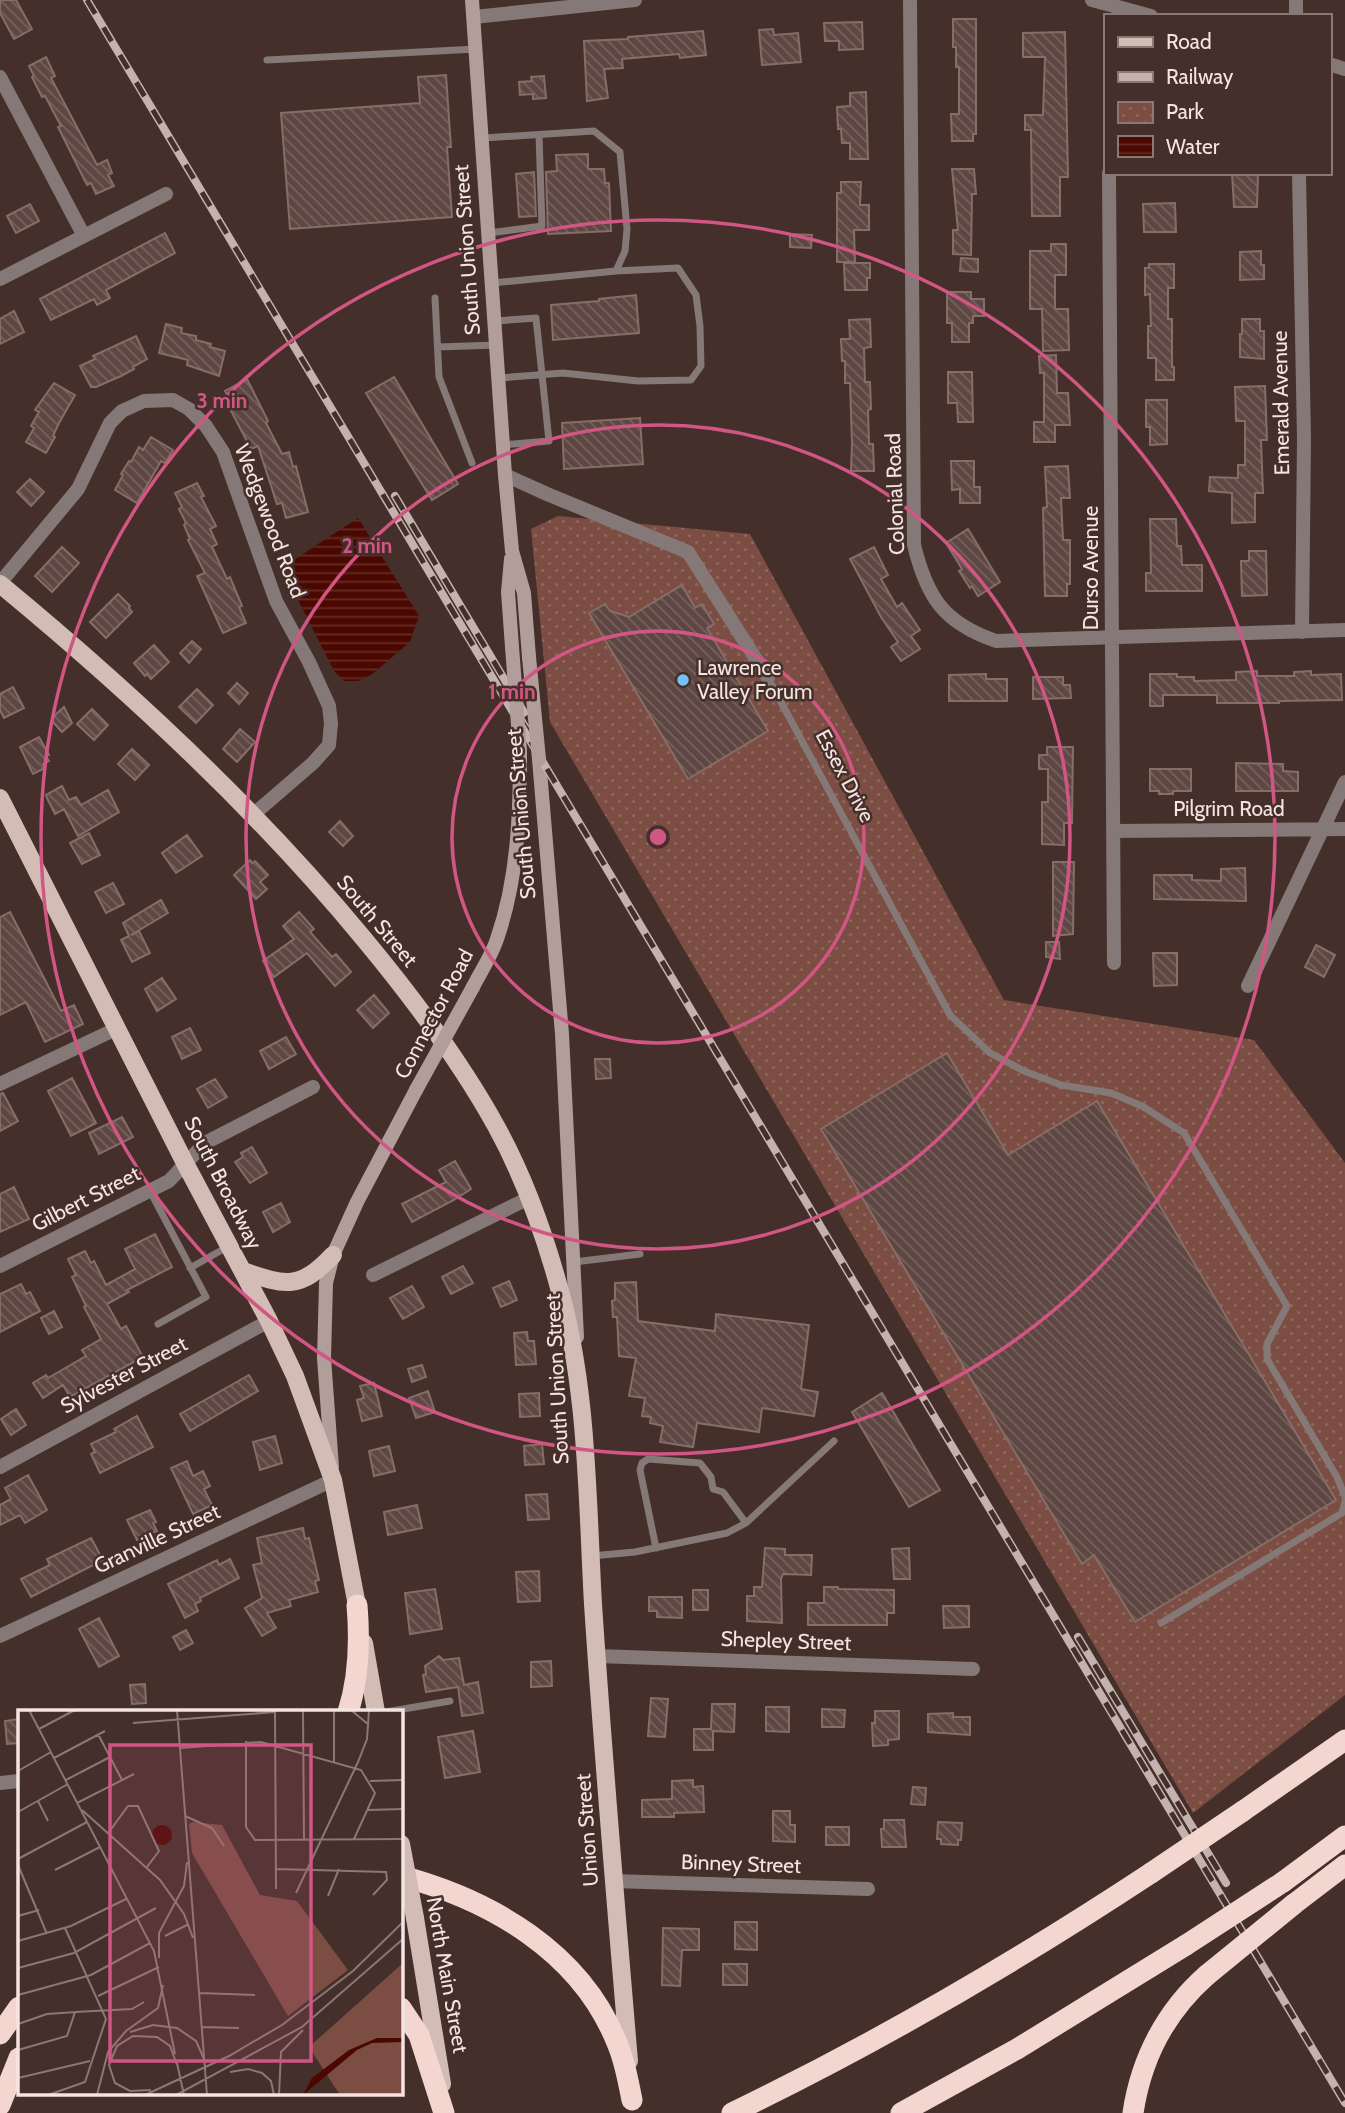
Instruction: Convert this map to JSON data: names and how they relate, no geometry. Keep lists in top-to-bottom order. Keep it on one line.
{"streets":{"main road":["South Union Street","South Street","Connector Road","South Broadway","Union Street","North Main Street"],"street":["Emerald Avenue","Colonial Road","Wedgewood Road","Durso Avenue","Essex Drive","Pilgrim Road","Gilbert Street","Sylvester Street","Granville Street","Shepley Street","Binney Street"]},"crossings":[["South Union Street","Essex Drive"],["South Union Street","South Street"],["South Union Street","Connector Road"],["South Union Street","Union Street"],["Emerald Avenue","Colonial Road"],["Colonial Road","Durso Avenue"],["Wedgewood Road","South Street"],["Durso Avenue","Pilgrim Road"],["Connector Road","South Broadway"],["Connector Road","Granville Street"],["South Broadway","Gilbert Street"],["South Broadway","Sylvester Street"],["South Broadway","Granville Street"],["Shepley Street","Union Street"],["Union Street","Binney Street"]],"places":["Lawrence Valley Forum"],"legend":["Road","Railway","Park","Water"],"rings":["3 min","2 min","1 min"]}
